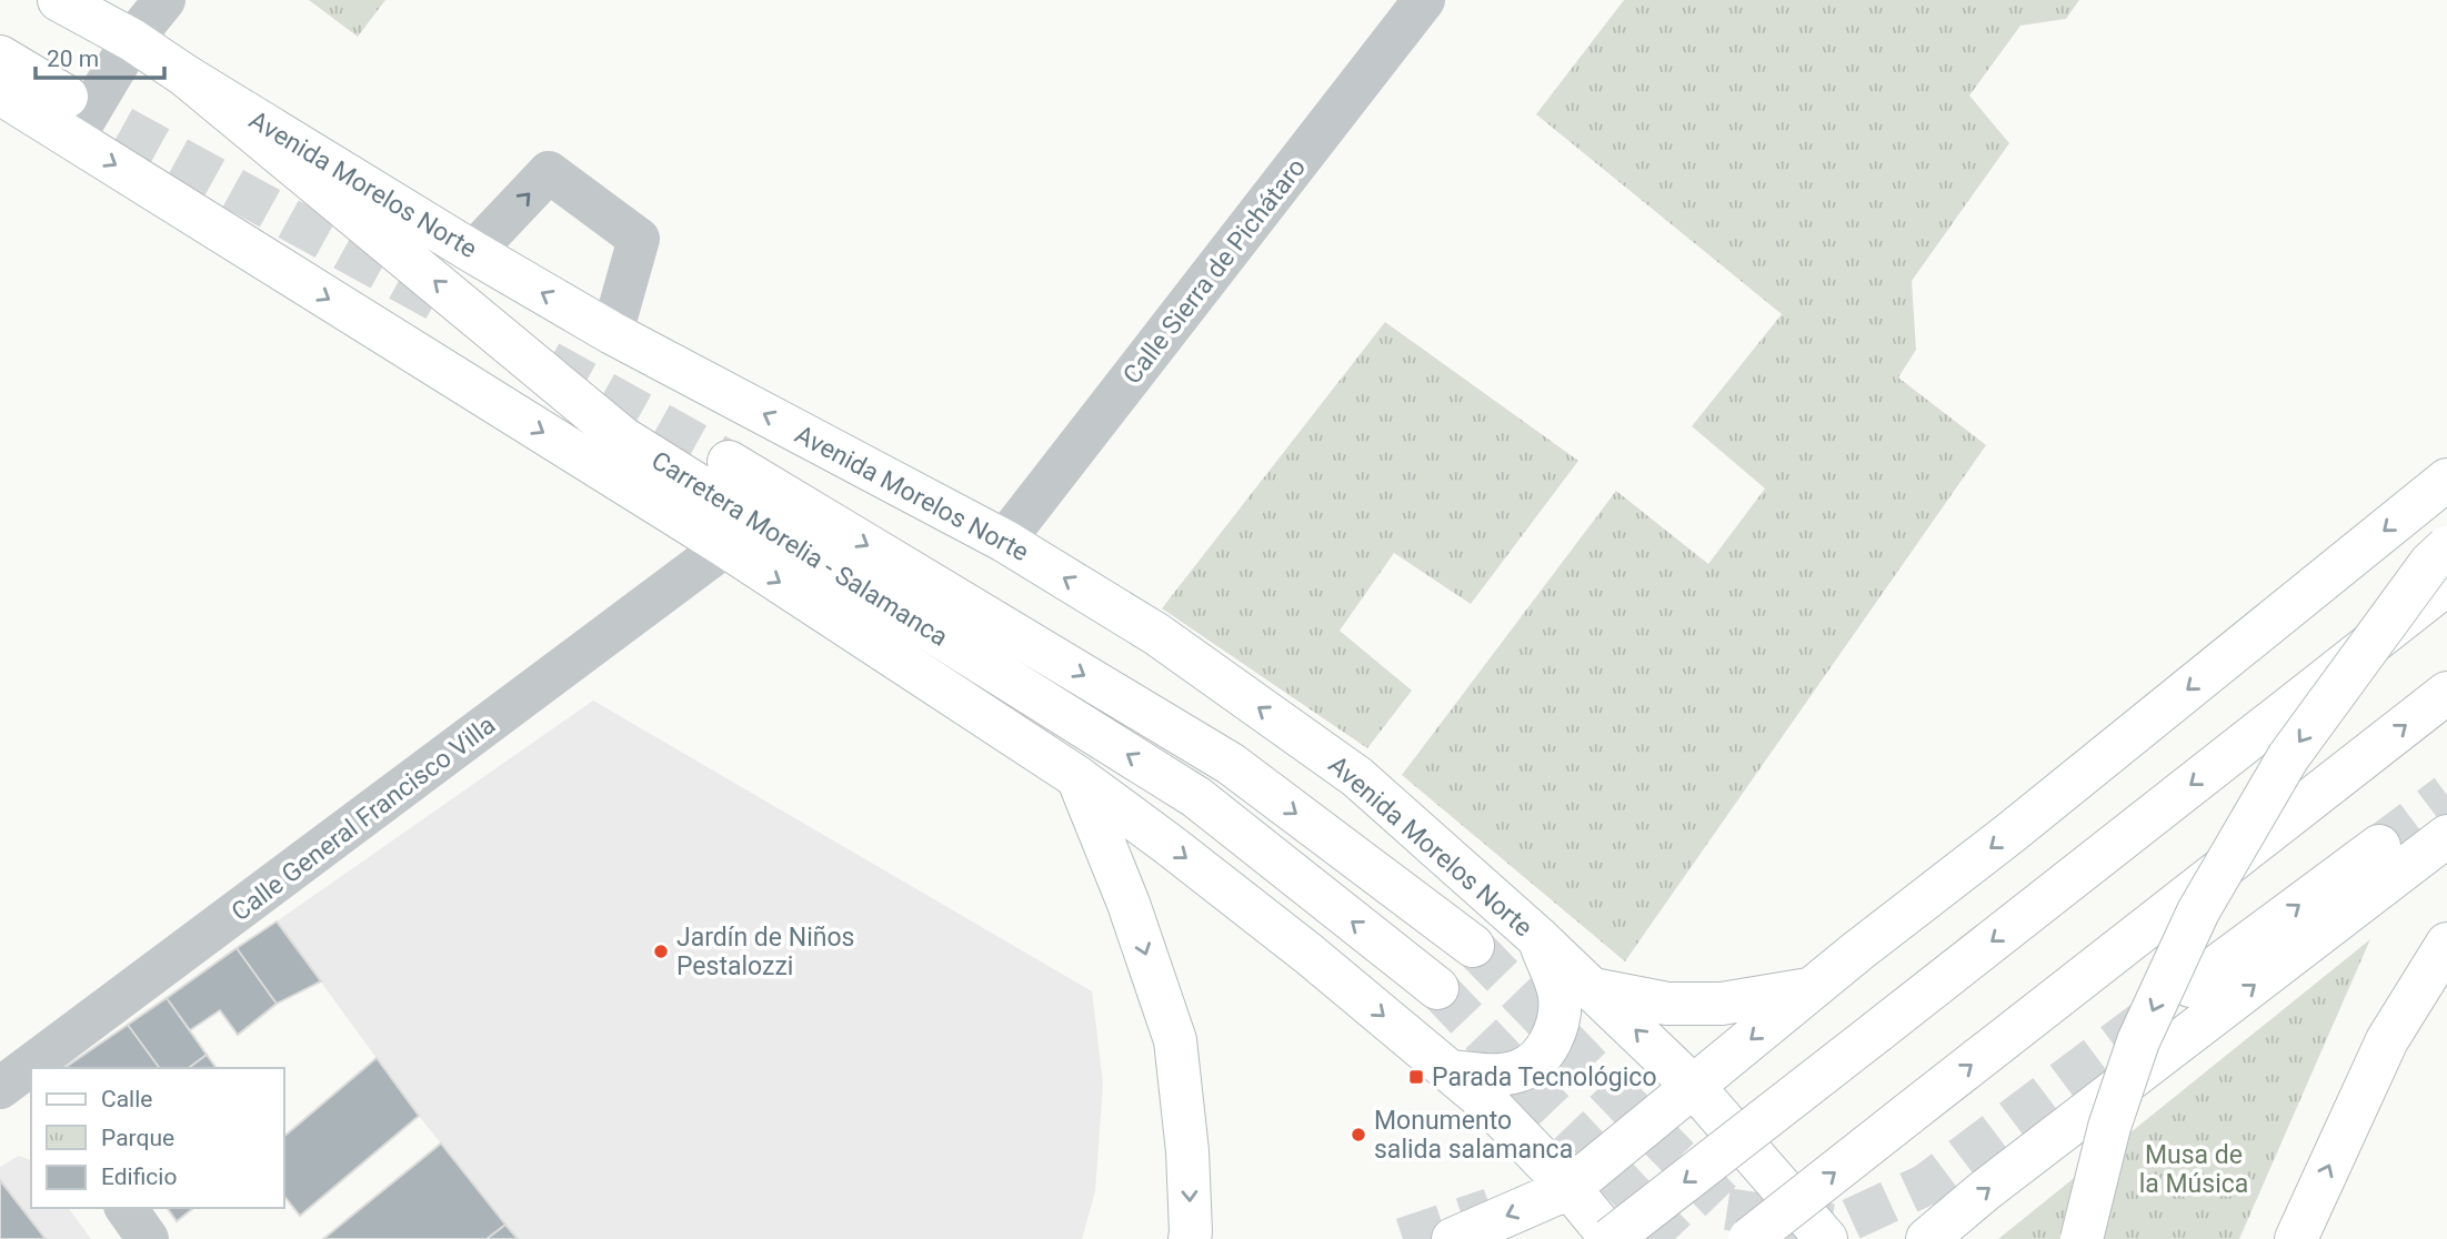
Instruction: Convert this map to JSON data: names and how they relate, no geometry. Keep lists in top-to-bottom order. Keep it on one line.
{"streets":{"main road":["Avenida Morelos Norte","Carretera Morelia - Salamanca"],"street":["Calle Sierra de Pichátaro","Calle General Francisco Villa"]},"crossings":[["Avenida Morelos Norte","Calle Sierra de Pichátaro"],["Avenida Morelos Norte","Carretera Morelia - Salamanca"]],"parks":["Musa de la Música"],"places":{"other":["Jardín de Niños Pestalozzi","Monumento salida salamanca"],"transit":["Parada Tecnológico"]},"legend":["Calle","Parque","Edificio"],"scale_bar":"20 m"}
